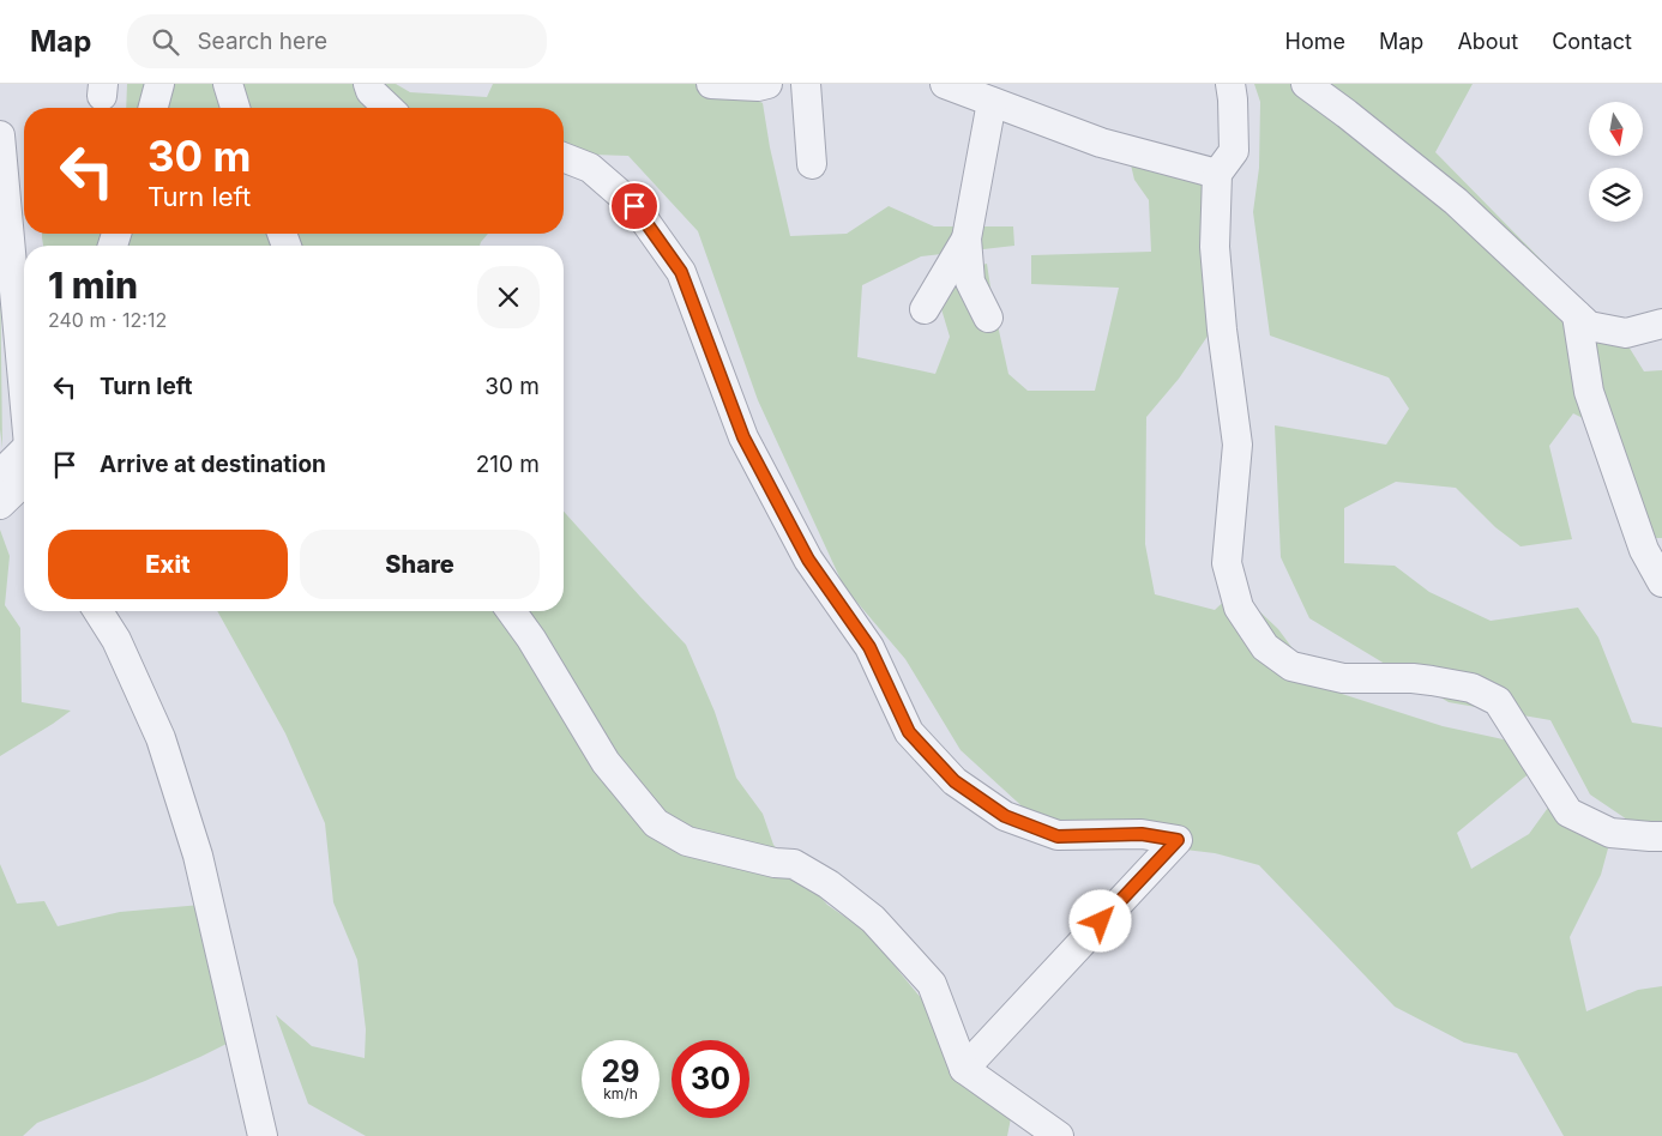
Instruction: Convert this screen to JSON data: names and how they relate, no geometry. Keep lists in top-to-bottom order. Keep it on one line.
{"north":"bottom","page":{"header":"Map","search":"Search here","nav":["Home","Map","About","Contact"],"turn":["30 m","Turn left"],"heading":["1 min","240 m · 12:12"],"list":[{"name":"Turn left","value":"30 m"},{"name":"Arrive at destination","value":"210 m"}],"buttons":["Exit","Share"],"speed":"29 km/h","limit":"30"}}
